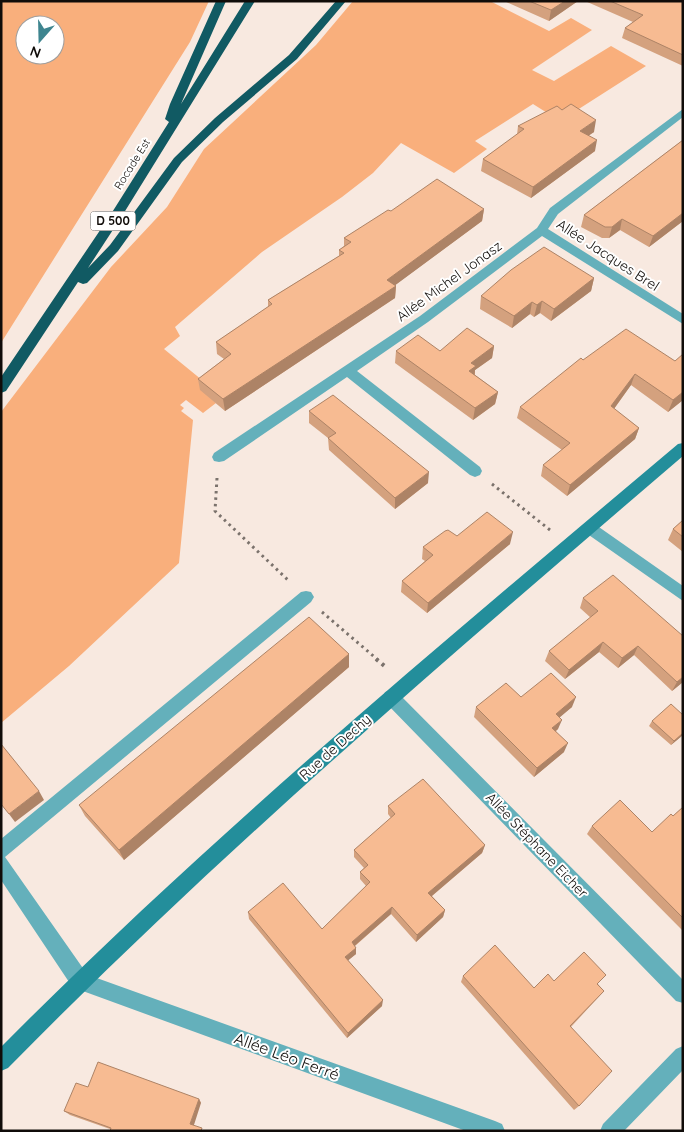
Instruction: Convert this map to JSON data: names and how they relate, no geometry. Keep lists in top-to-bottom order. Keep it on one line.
{"streets":{"highway":["Rocade Est","D 500"],"street":["Allée Jacques Brel","Allée Michel Jonasz","Rue de Dechy","Allée Stéphane Eicher","Allée Léo Ferré"]},"crossings":[["Allée Jacques Brel","Allée Michel Jonasz"],["Rue de Dechy","Allée Stéphane Eicher"],["Rue de Dechy","Allée Léo Ferré"]],"north":"bottom"}
